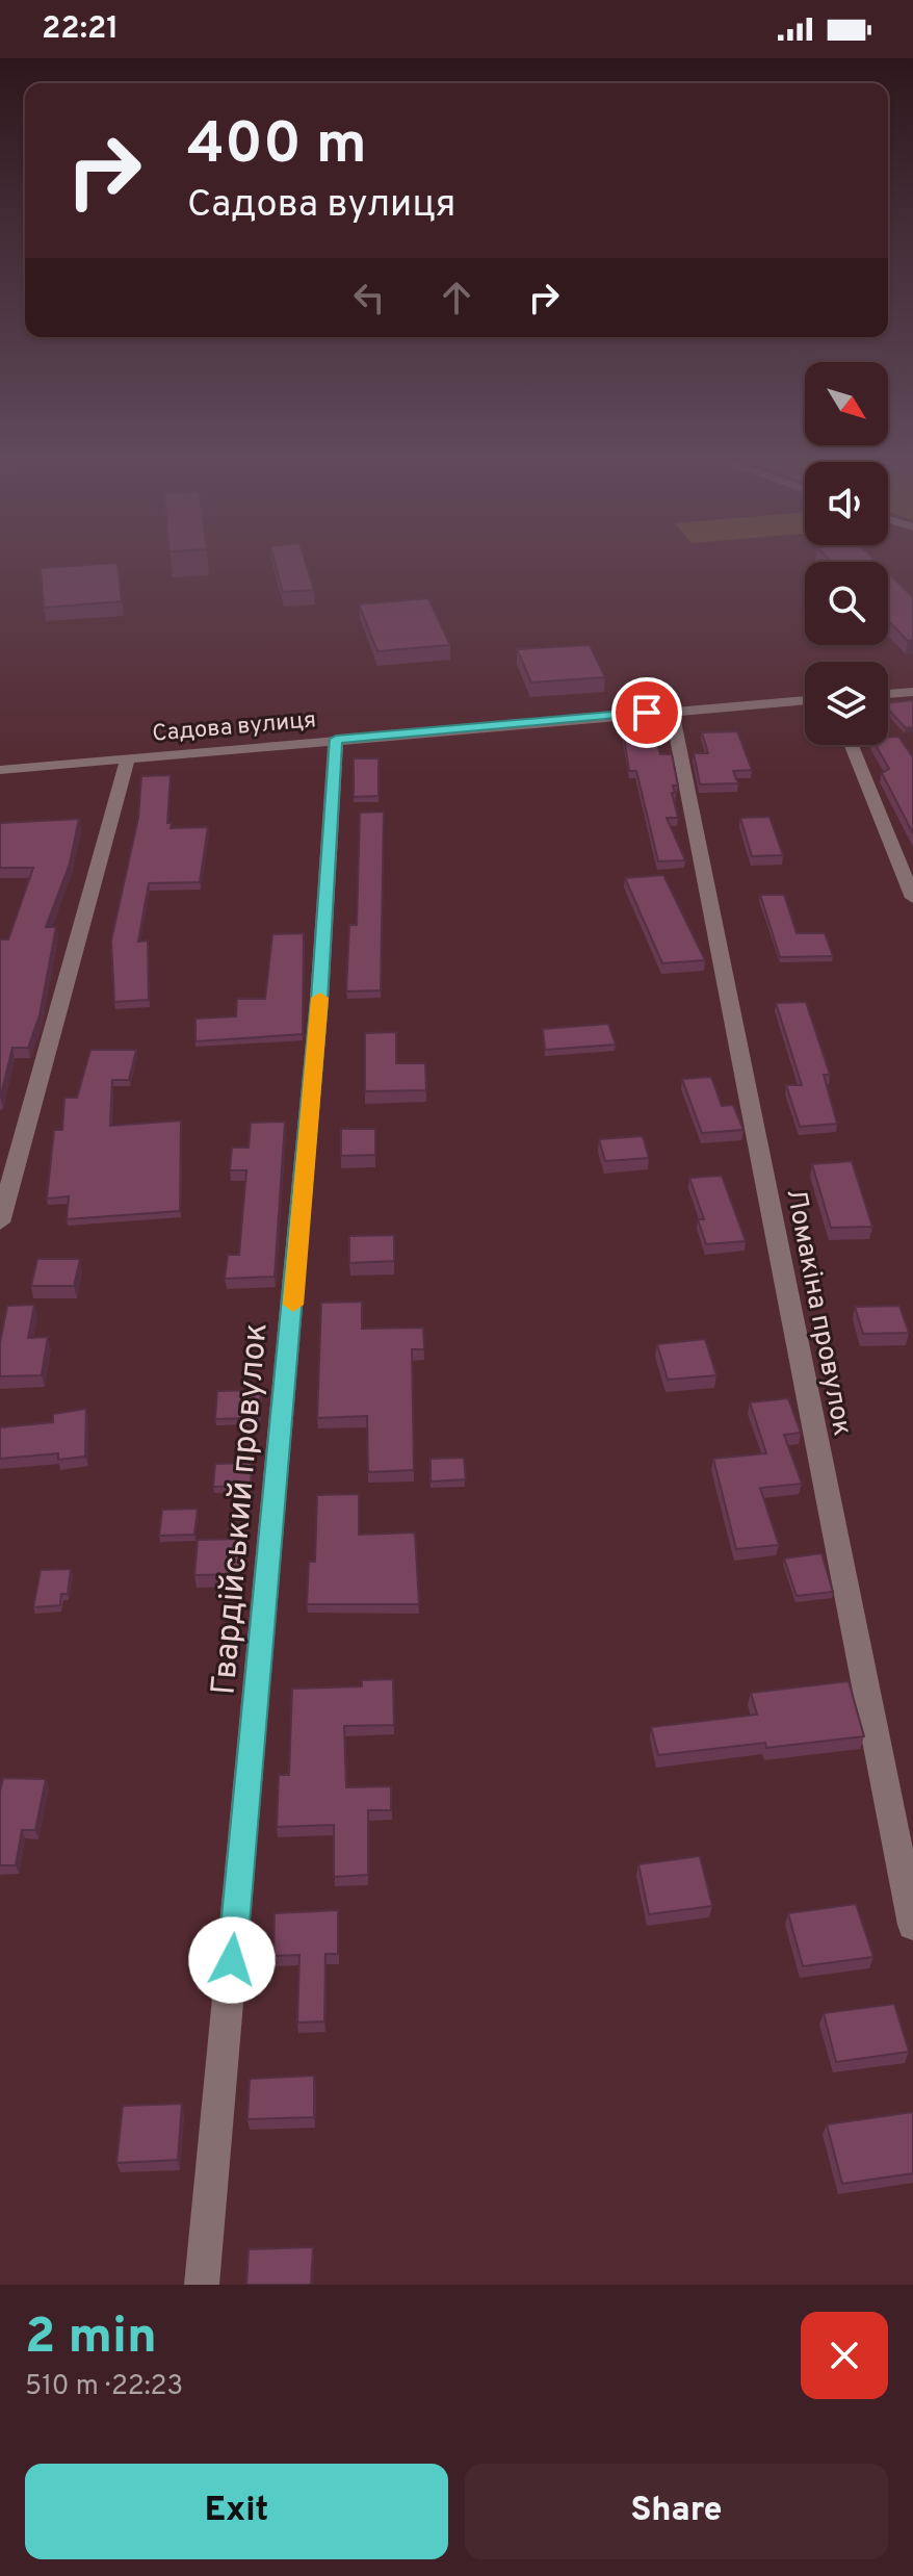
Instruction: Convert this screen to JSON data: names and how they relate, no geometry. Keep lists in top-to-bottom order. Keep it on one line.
{"streets":{"street":["Садова вулиця","Ломакіна провулок","Гвардійський провулок"]},"crossings":[["Садова вулиця","Ломакіна провулок"],["Садова вулиця","Гвардійський провулок"]],"north":"bottom right","page":{"status":"22:21","turn":["400 m","Садова вулиця"],"heading":["2 min","510 m · 22:23"],"buttons":["Exit","Share"]}}
